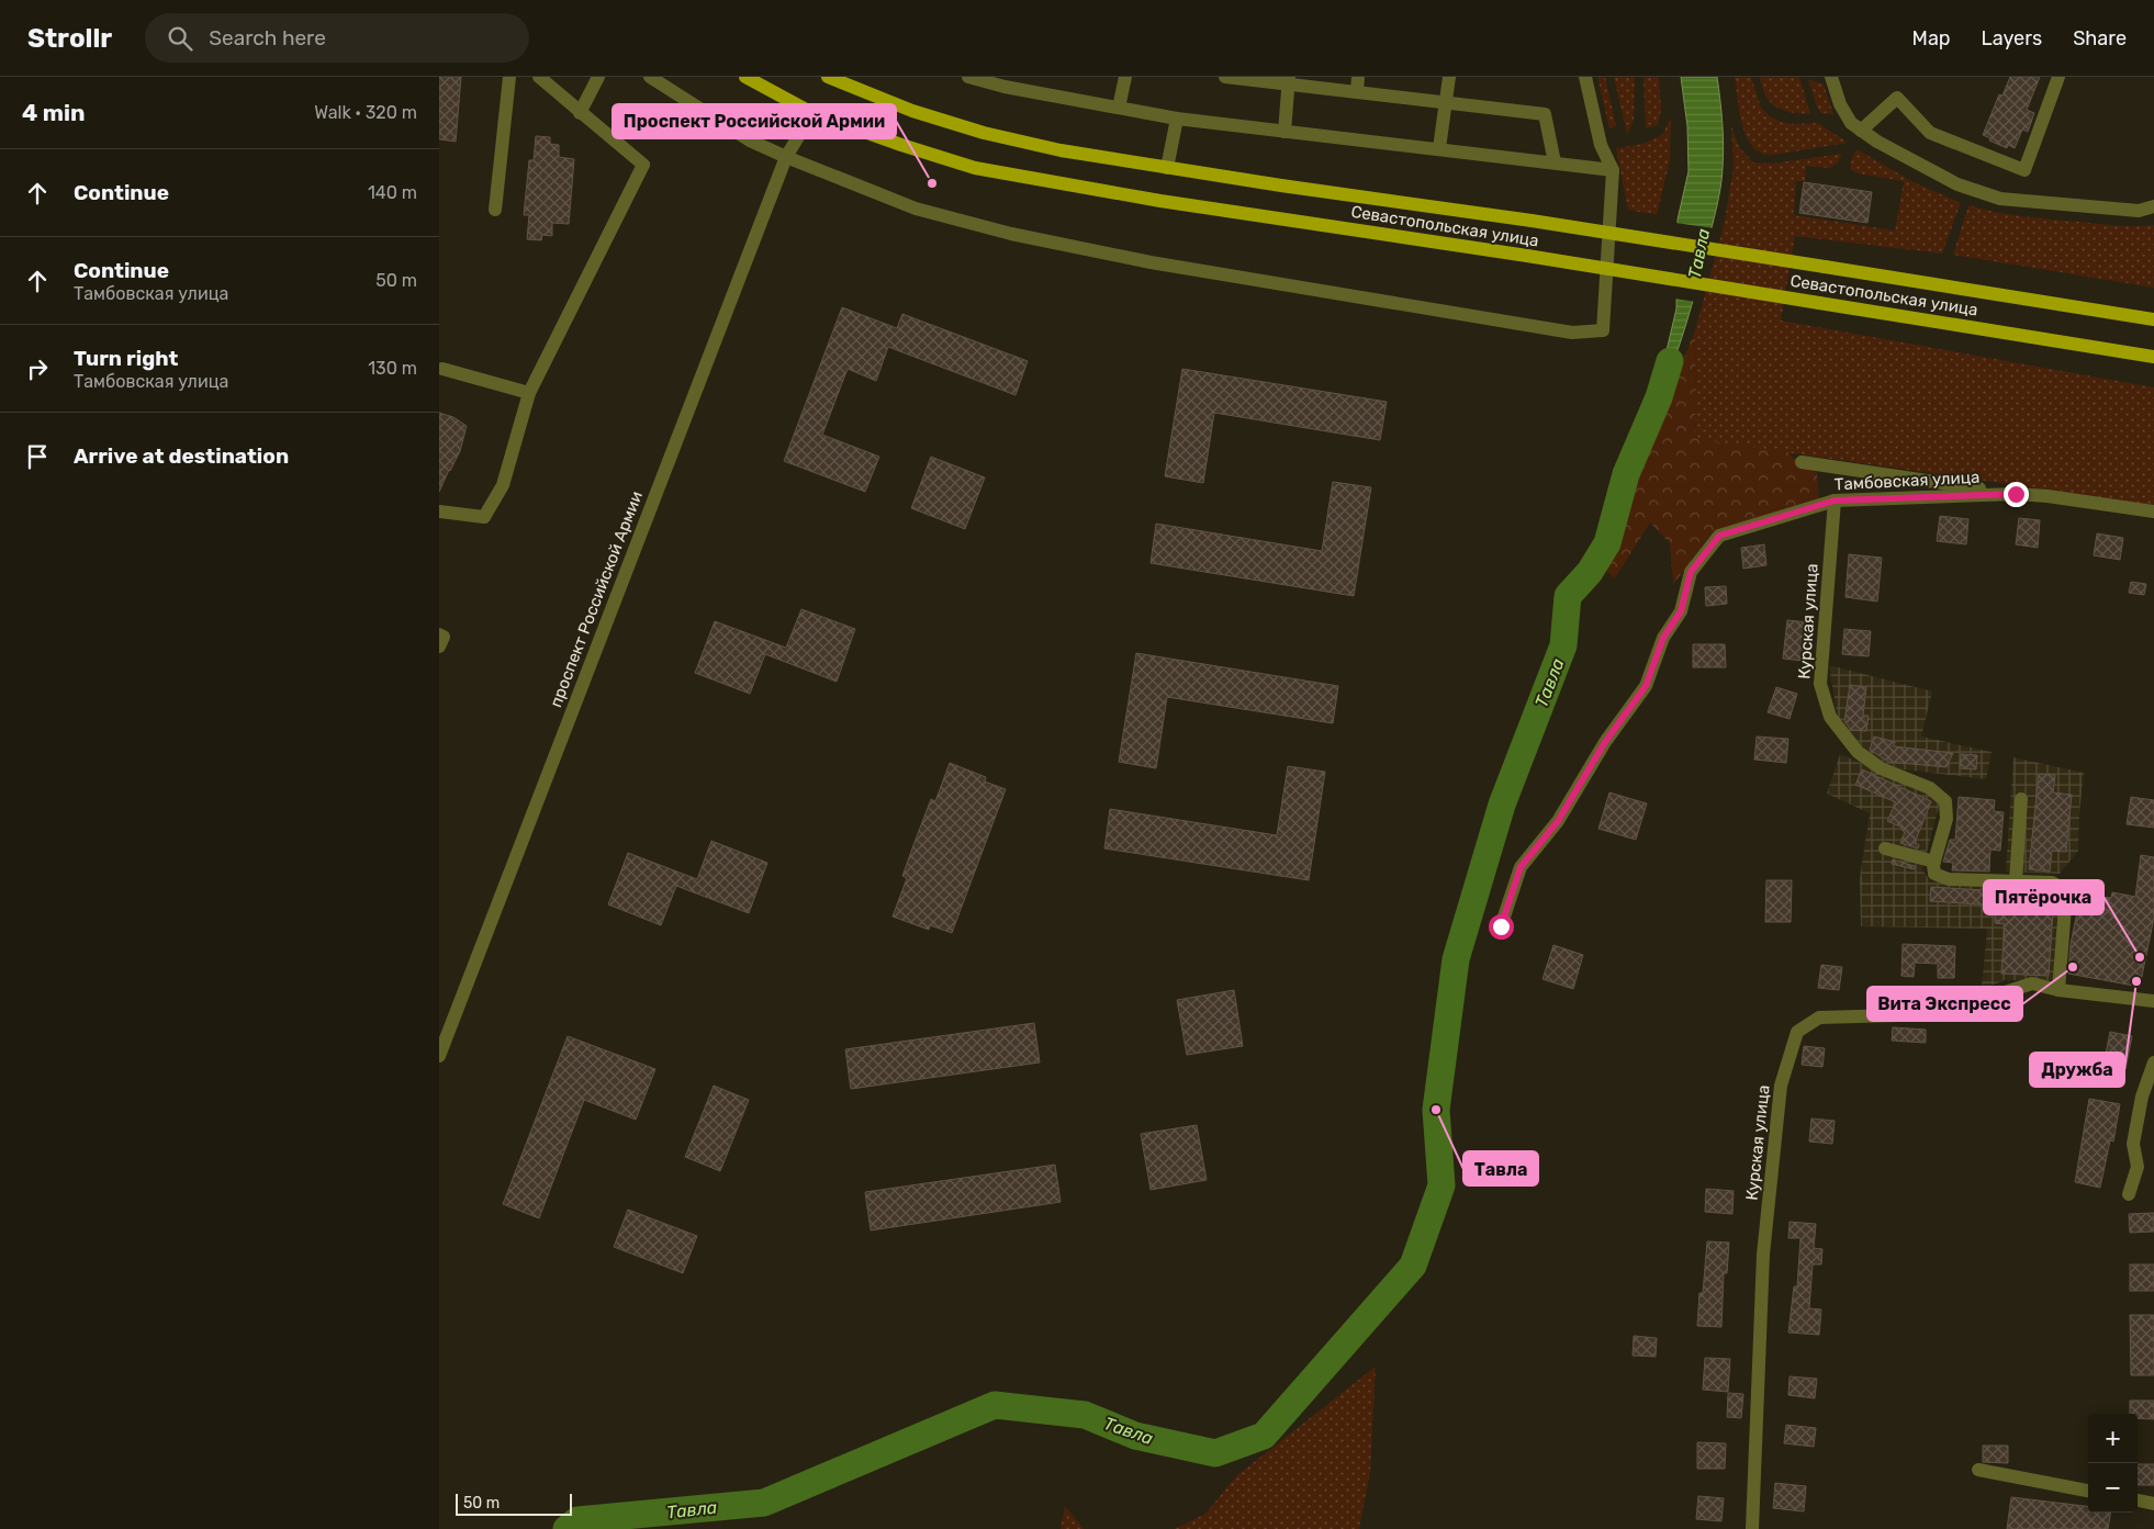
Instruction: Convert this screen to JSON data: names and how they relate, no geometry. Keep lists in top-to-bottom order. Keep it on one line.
{"streets":{"main road":["Севастопольская улица"],"street":["Тамбовская улица","проспект Российской Армии","Курская улица"]},"crossings":[["Севастопольская улица","проспект Российской Армии"],["Тамбовская улица","Курская улица"]],"water":["Тавла"],"places":["Проспект Российской Армии","Пятёрочка","Вита Экспресс","Дружба","Тавла"],"scale_bar":"50 m","page":{"header":"Strollr","search":"Search here","nav":["Map","Layers","Share"],"heading":["4 min","Walk · 320 m"],"list":[["Continue","140 m"],["Continue","Тамбовская улица","50 m"],["Turn right","Тамбовская улица","130 m"],"Arrive at destination"],"map_buttons":["+","−"],"scale":"50 m"}}
